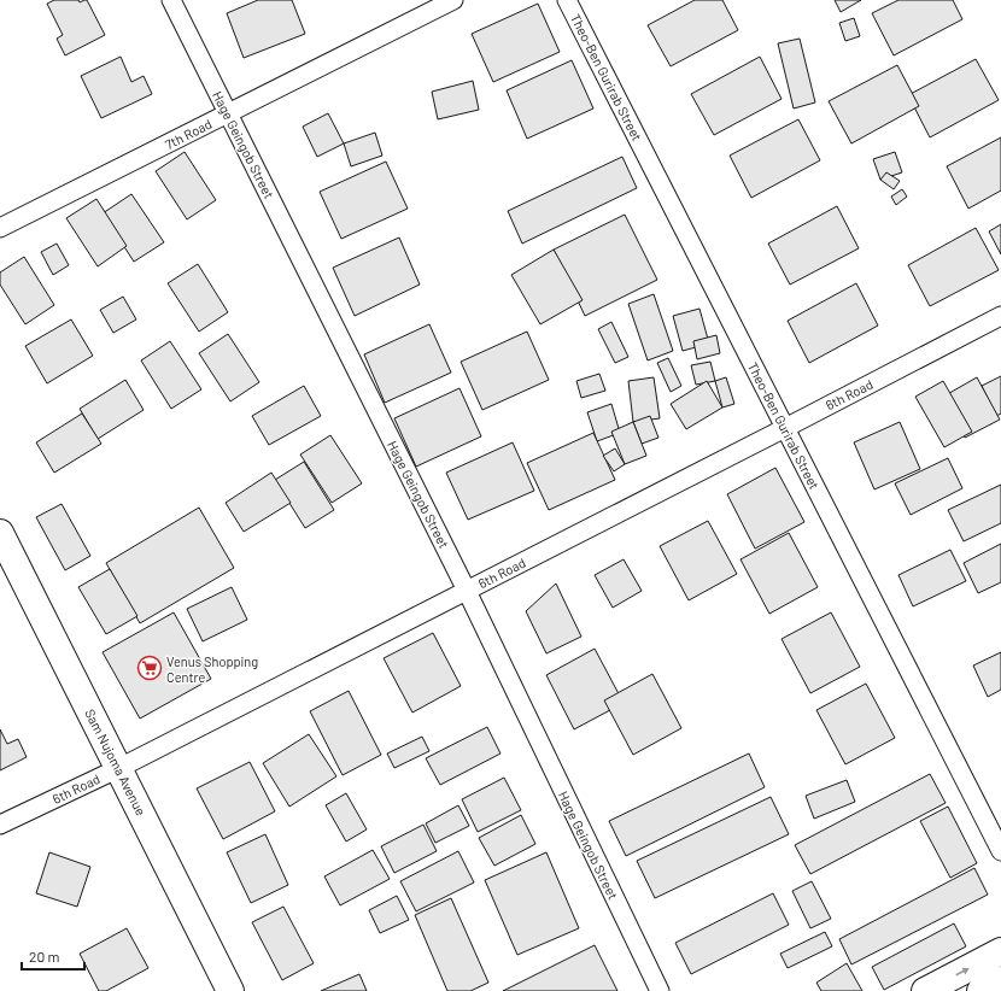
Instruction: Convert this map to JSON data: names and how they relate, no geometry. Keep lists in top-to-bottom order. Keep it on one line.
{"streets":{"main road":["Sam Nujoma Avenue"],"street":["Theo-Ben Gurirab Street","7th Road","Hage Geingob Street","6th Road"]},"crossings":[["Theo-Ben Gurirab Street","6th Road"],["7th Road","Hage Geingob Street"],["Hage Geingob Street","6th Road"],["6th Road","Sam Nujoma Avenue"]],"places":{"supermarket":["Venus Shopping Centre"]},"scale_bar":"20 m"}
